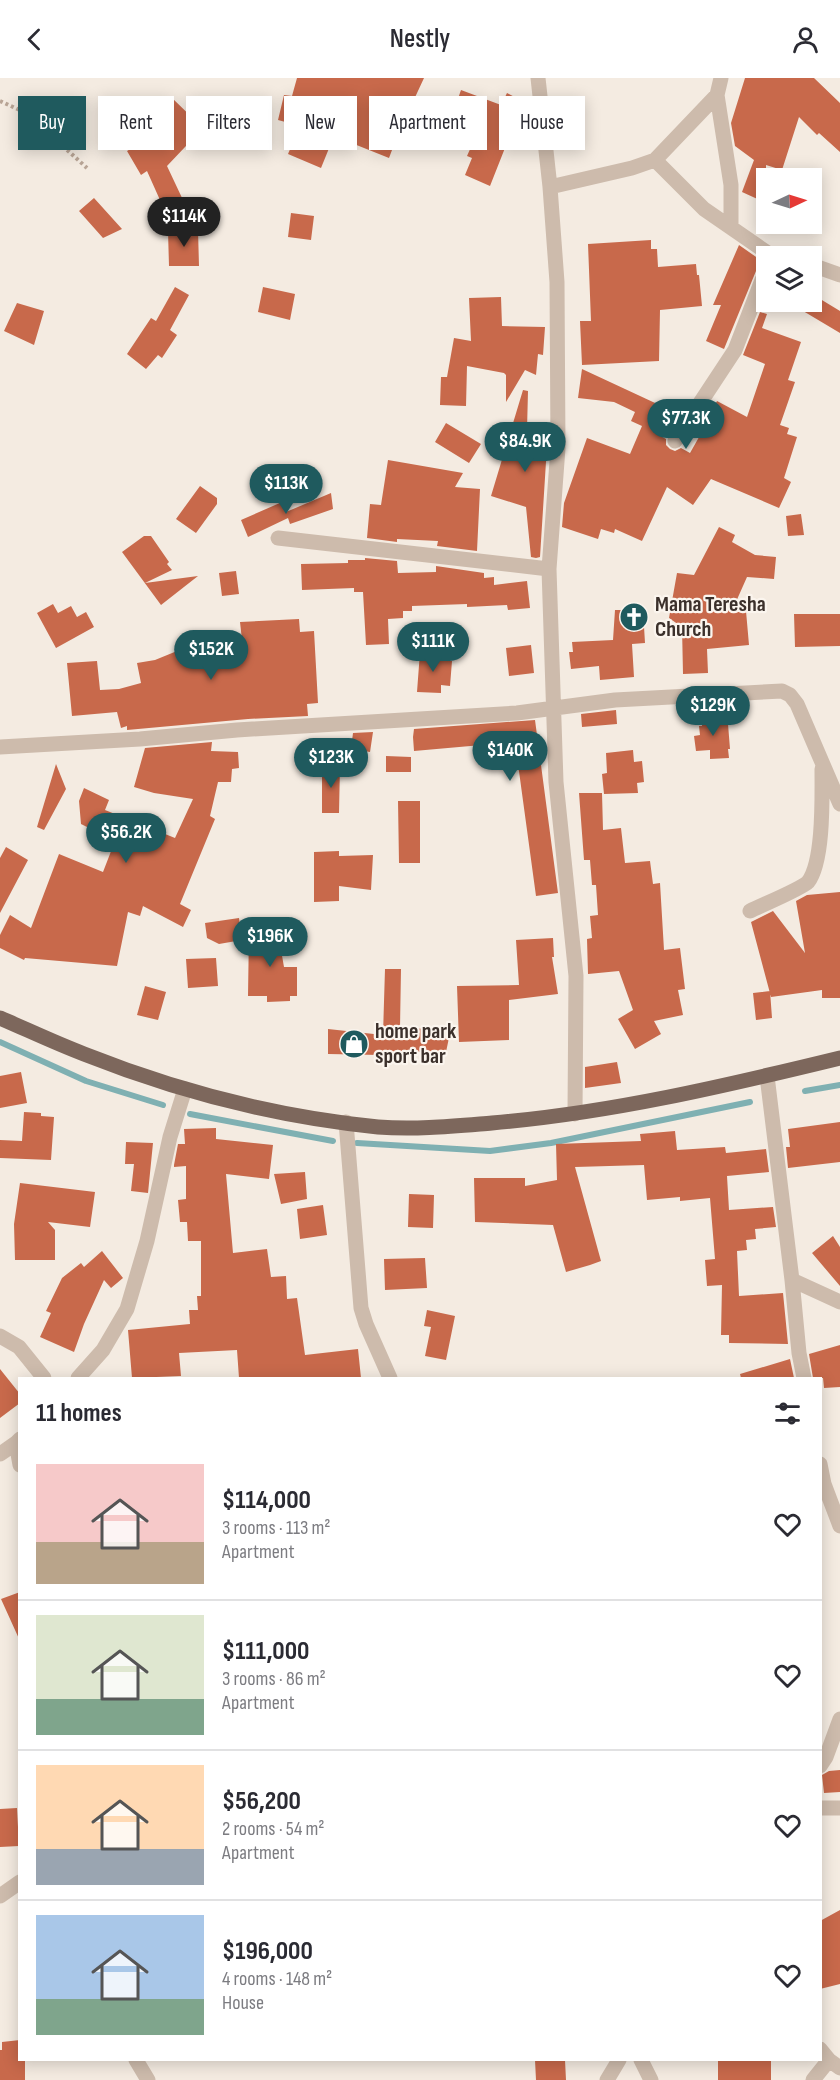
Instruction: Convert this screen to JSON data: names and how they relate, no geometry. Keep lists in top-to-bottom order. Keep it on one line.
{"places":{"church":["Mama Teresha Church"],"shop":["home park sport bar"]},"north":"right","page":{"header":"Nestly","chip":["Buy","Rent","Filters","New","Apartment","House"],"price":["$114K","$77.3K","$84.9K","$113K","$111K","$152K","$129K","$140K","$123K","$56.2K","$196K"],"heading":"11 homes","list":[{"name":"$114,000","note":"3 rooms · 113 m² · Apartment"},{"name":"$111,000","note":"3 rooms · 86 m² · Apartment"},{"name":"$56,200","note":"2 rooms · 54 m² · Apartment"},{"name":"$196,000","note":"4 rooms · 148 m² · House"}]}}
